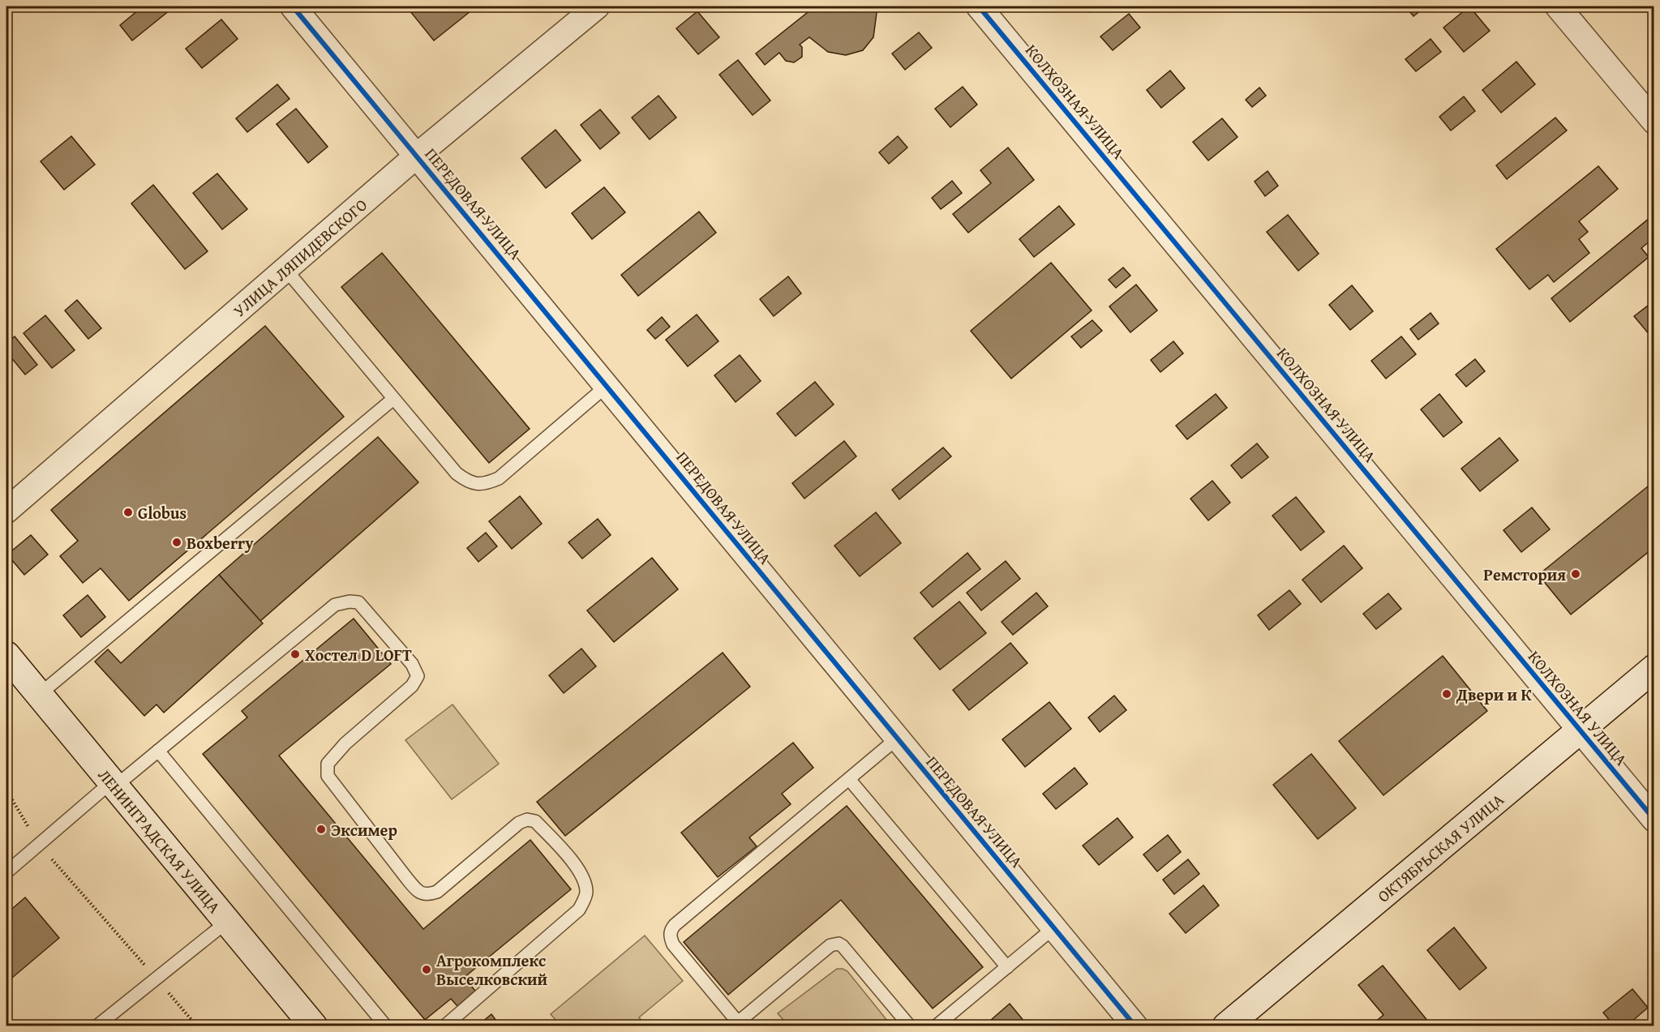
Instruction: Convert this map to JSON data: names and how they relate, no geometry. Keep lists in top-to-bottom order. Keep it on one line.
{"streets":{"main road":["ЛЕНИНГРАДСКАЯ УЛИЦА","ОКТЯБРЬСКАЯ УЛИЦА"],"street":["КОЛХОЗНАЯ УЛИЦА","ПЕРЕДОВАЯ УЛИЦА","УЛИЦА ЛЯПИДЕВСКОГО"]},"crossings":[["КОЛХОЗНАЯ УЛИЦА","ОКТЯБРЬСКАЯ УЛИЦА"],["ПЕРЕДОВАЯ УЛИЦА","УЛИЦА ЛЯПИДЕВСКОГО"]],"places":["Globus","Boxberry","Ремстория","Хостел D LOFT","Двери и К","Эксимер","Агрокомплекс Выселковский"]}
